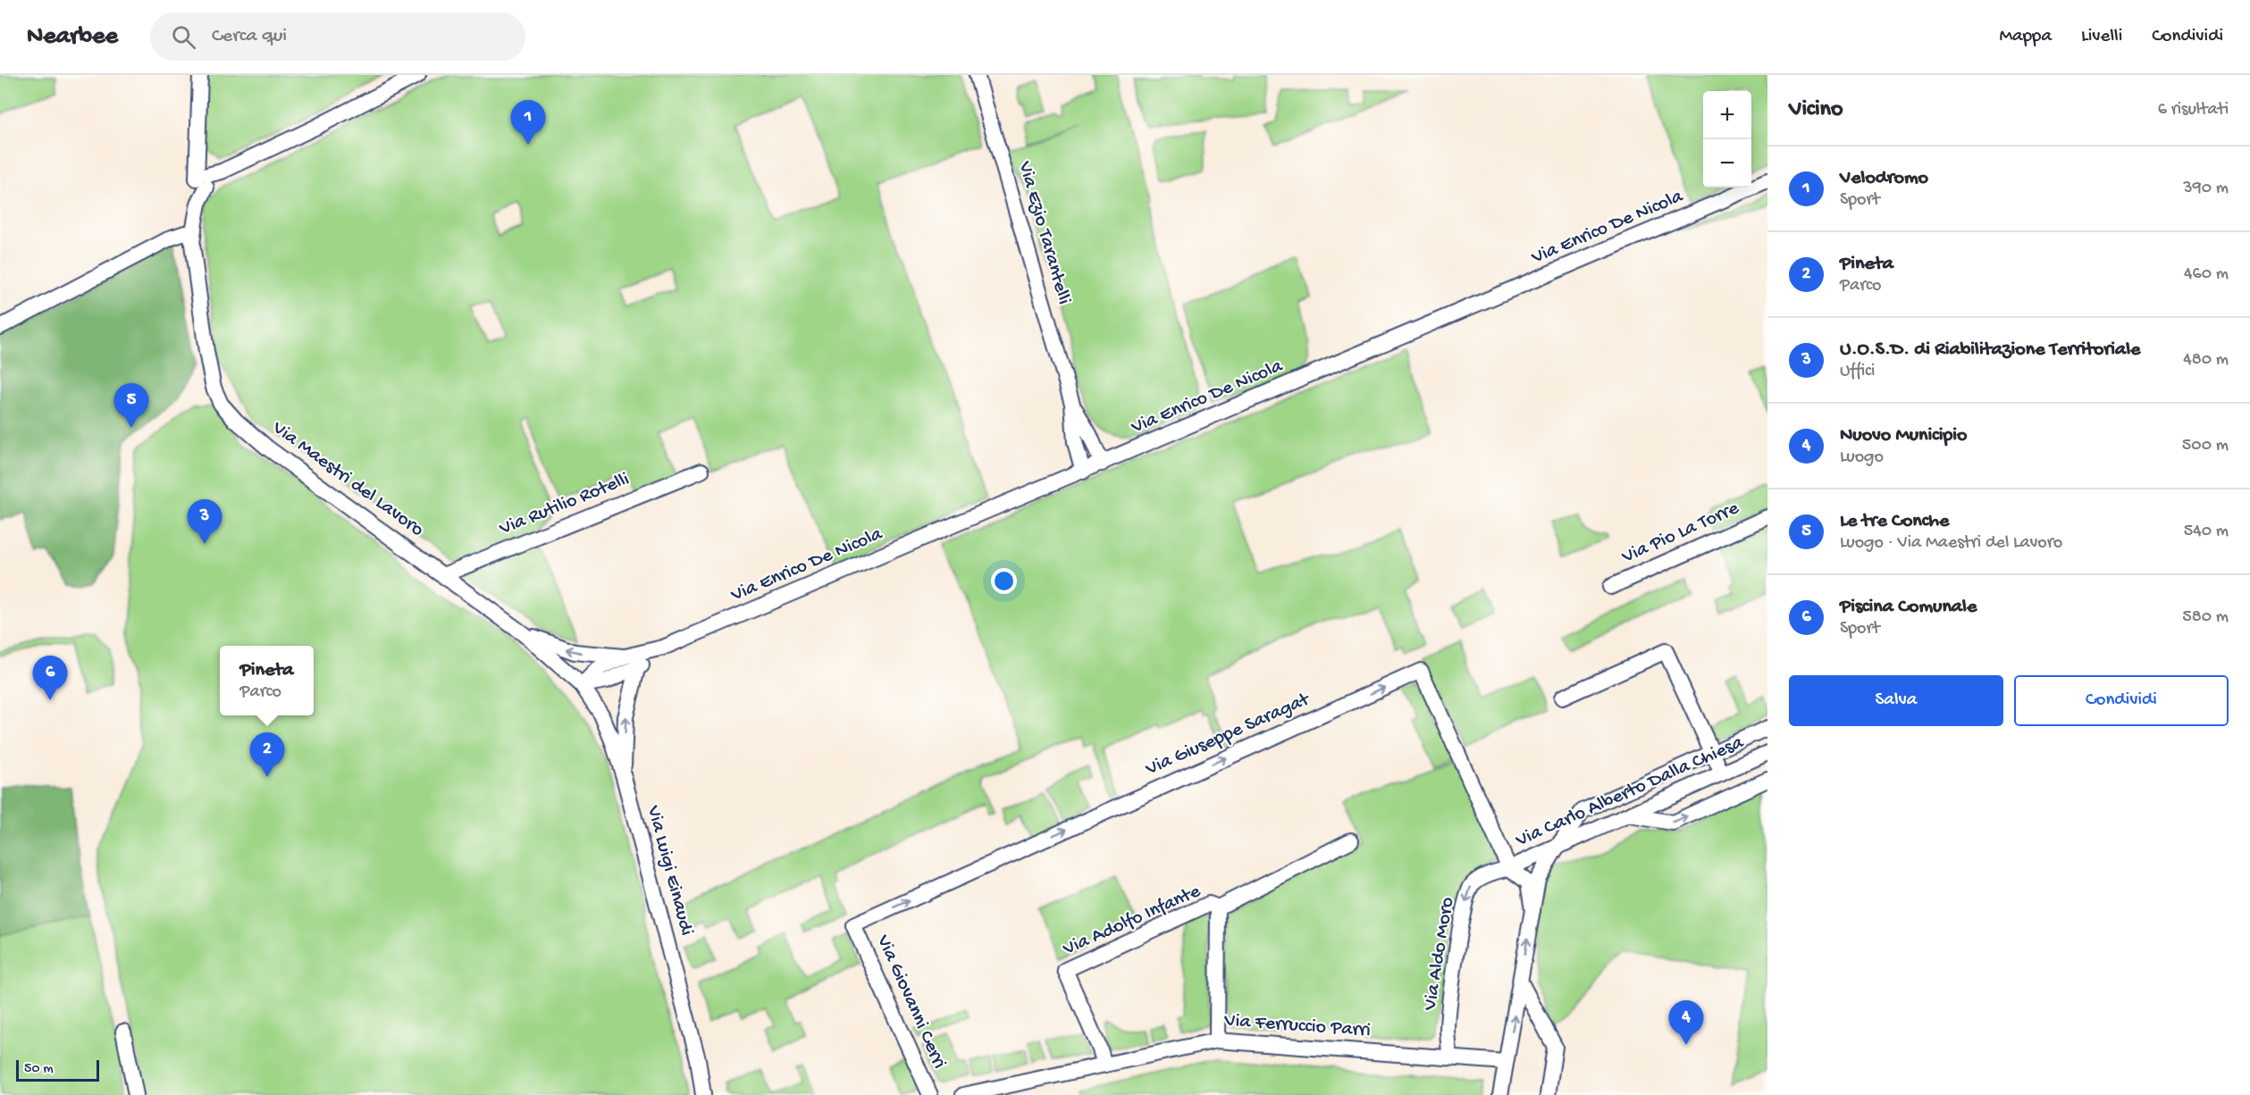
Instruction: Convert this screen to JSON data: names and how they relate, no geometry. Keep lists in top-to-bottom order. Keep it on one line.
{"streets":{"street":["Via Enrico De Nicola","Via Ezio Tarantelli","Via Maestri del Lavoro","Via Rutilio Rotelli","Via Pio La Torre","Via Giuseppe Saragat","Via Carlo Alberto Dalla Chiesa","Via Luigi Einaudi","Via Adolfo Infante","Via Aldo Moro","Via Giovanni Cerri","Via Ferruccio Parri"]},"crossings":[["Via Maestri del Lavoro","Via Rutilio Rotelli"],["Via Maestri del Lavoro","Via Luigi Einaudi"],["Via Giuseppe Saragat","Via Carlo Alberto Dalla Chiesa"],["Via Giuseppe Saragat","Via Aldo Moro"],["Via Giuseppe Saragat","Via Giovanni Cerri"],["Via Carlo Alberto Dalla Chiesa","Via Aldo Moro"],["Via Adolfo Infante","Via Ferruccio Parri"],["Via Aldo Moro","Via Ferruccio Parri"]],"scale_bar":"50 m","page":{"header":"Nearbee","search":"Cerca qui","nav":["Mappa","Livelli","Condividi"],"heading":["Vicino","6 risultati"],"map_buttons":["+","−"],"pins":["1","5","3","6","2","4"],"list":[{"mark":"1","name":"Velodromo","note":"Sport","value":"390 m"},{"mark":"2","name":"Pineta","note":"Parco","value":"460 m"},{"mark":"3","name":"U.O.S.D. di Riabilitazione Territoriale","note":"Uffici","value":"480 m"},{"mark":"4","name":"Nuovo Municipio","note":"Luogo","value":"500 m"},{"mark":"5","name":"Le tre Conche","note":"Luogo · Via Maestri del Lavoro","value":"540 m"},{"mark":"6","name":"Piscina Comunale","note":"Sport","value":"580 m"}],"popup":["Pineta","Parco"],"buttons":["Salva","Condividi"],"scale":"50 m"}}
